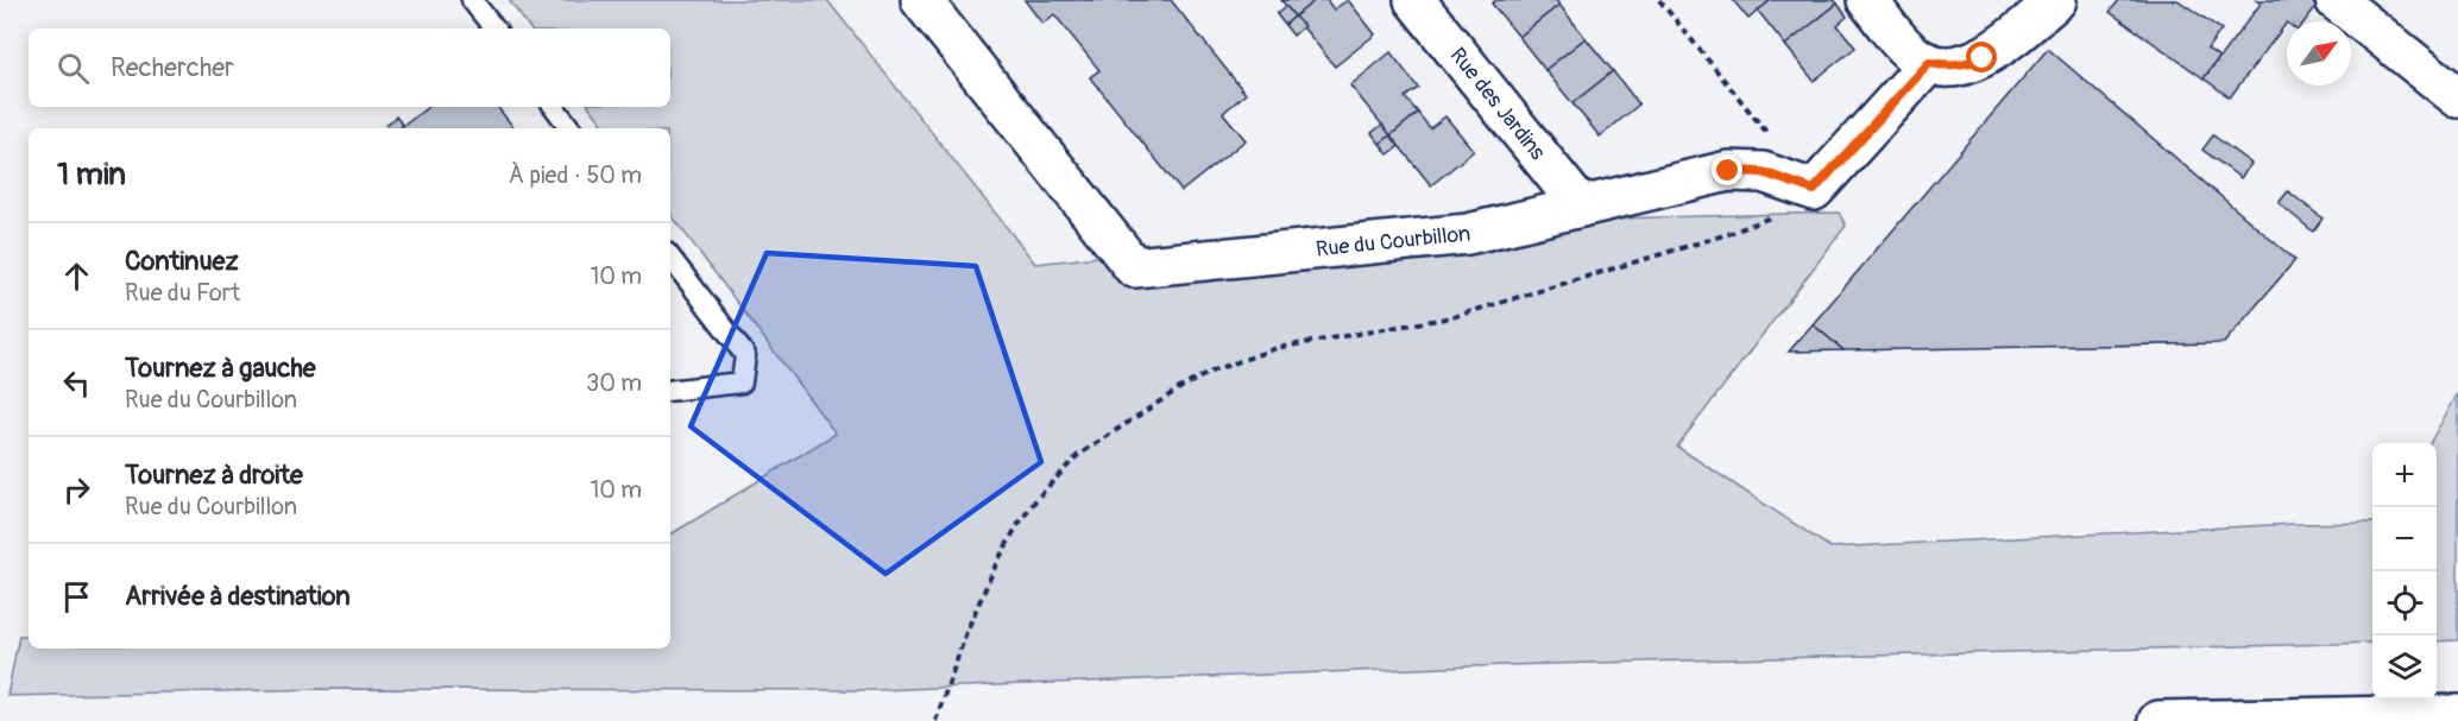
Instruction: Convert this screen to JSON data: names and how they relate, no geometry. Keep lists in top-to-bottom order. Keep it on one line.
{"streets":{"main road":["Rue des Jardins","Rue du Courbillon"]},"crossings":[["Rue des Jardins","Rue du Courbillon"]],"north":"top right","page":{"search":"Rechercher","heading":["1 min","À pied · 50 m"],"list":[["Continuez","Rue du Fort","10 m"],["Tournez à gauche","Rue du Courbillon","30 m"],["Tournez à droite","Rue du Courbillon","10 m"],"Arrivée à destination"],"map_buttons":["+","−"]}}
